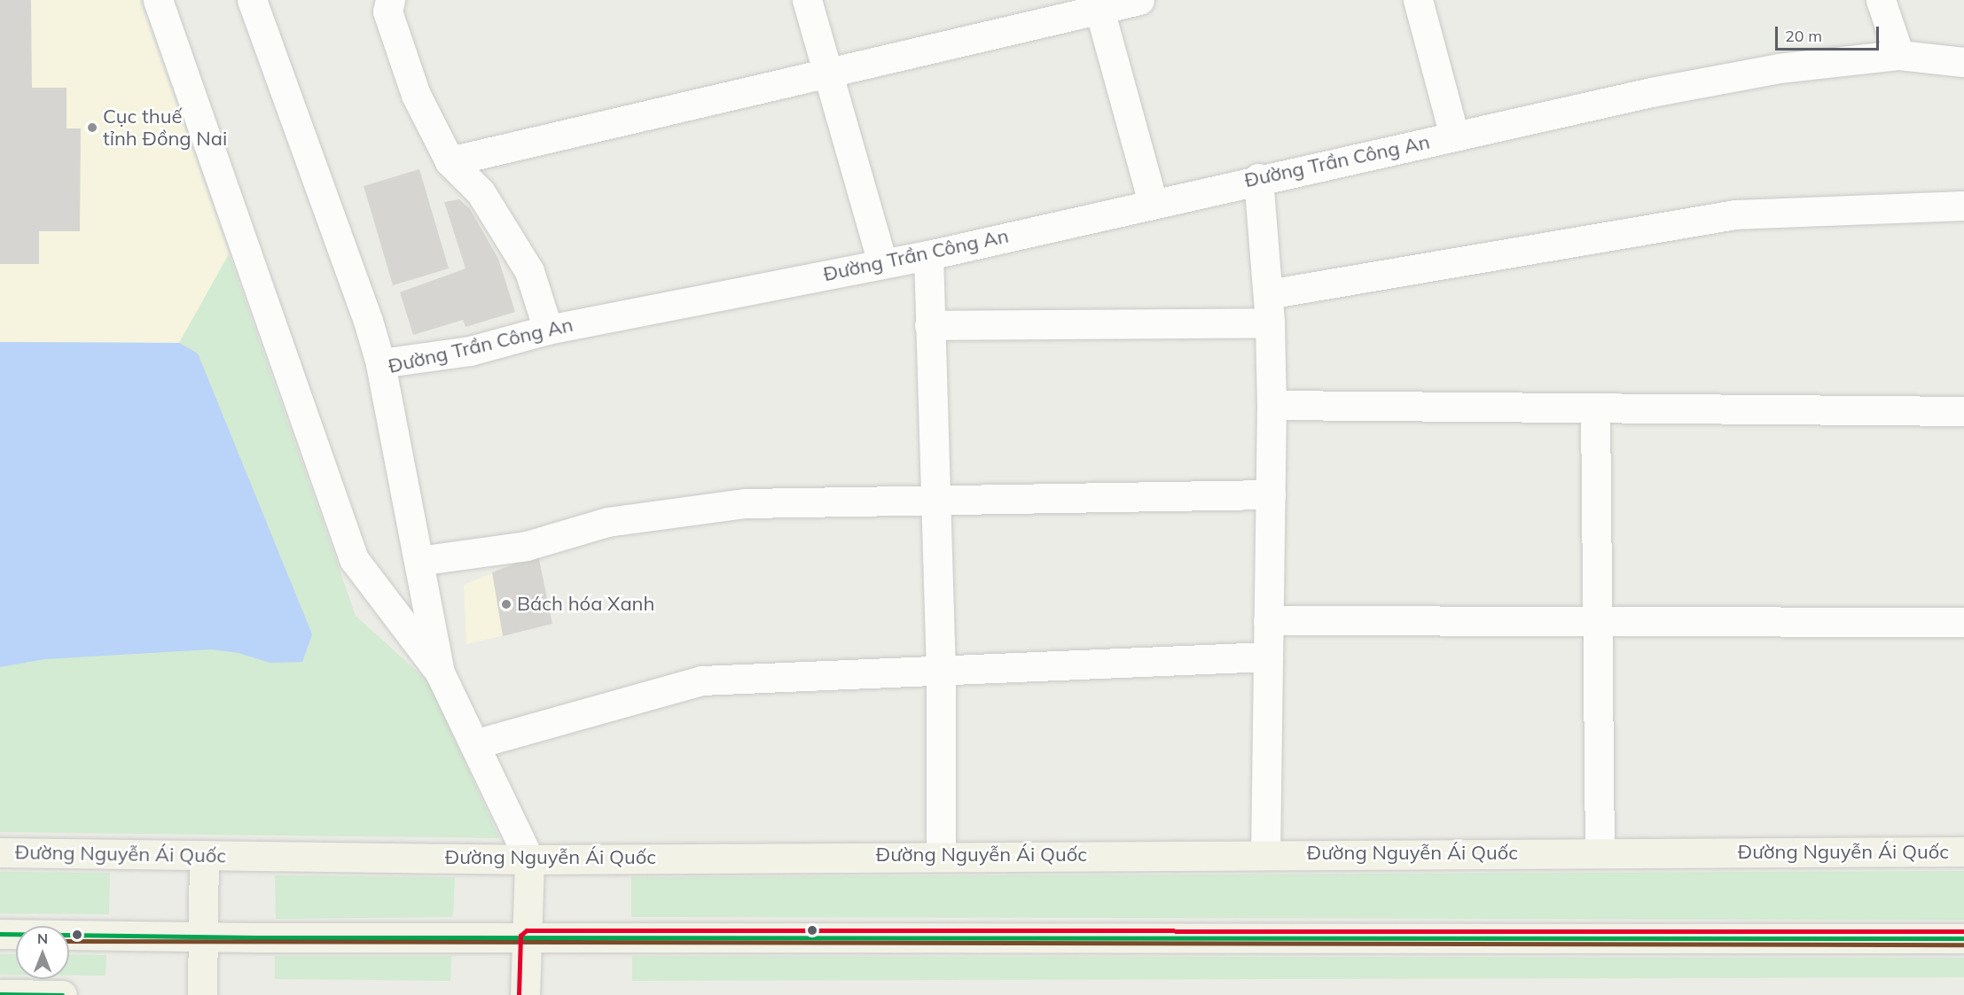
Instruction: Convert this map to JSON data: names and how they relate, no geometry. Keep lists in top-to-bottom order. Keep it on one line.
{"streets":{"main road":["Đường Nguyễn Ái Quốc"],"street":["Đường Trần Công An"]},"crossings":[["Đường Trần Công An","Đường Nguyễn Ái Quốc"]],"places":["Cục thuế tỉnh Đồng Nai","Bách hóa Xanh"],"scale_bar":"20 m","north":"top"}
